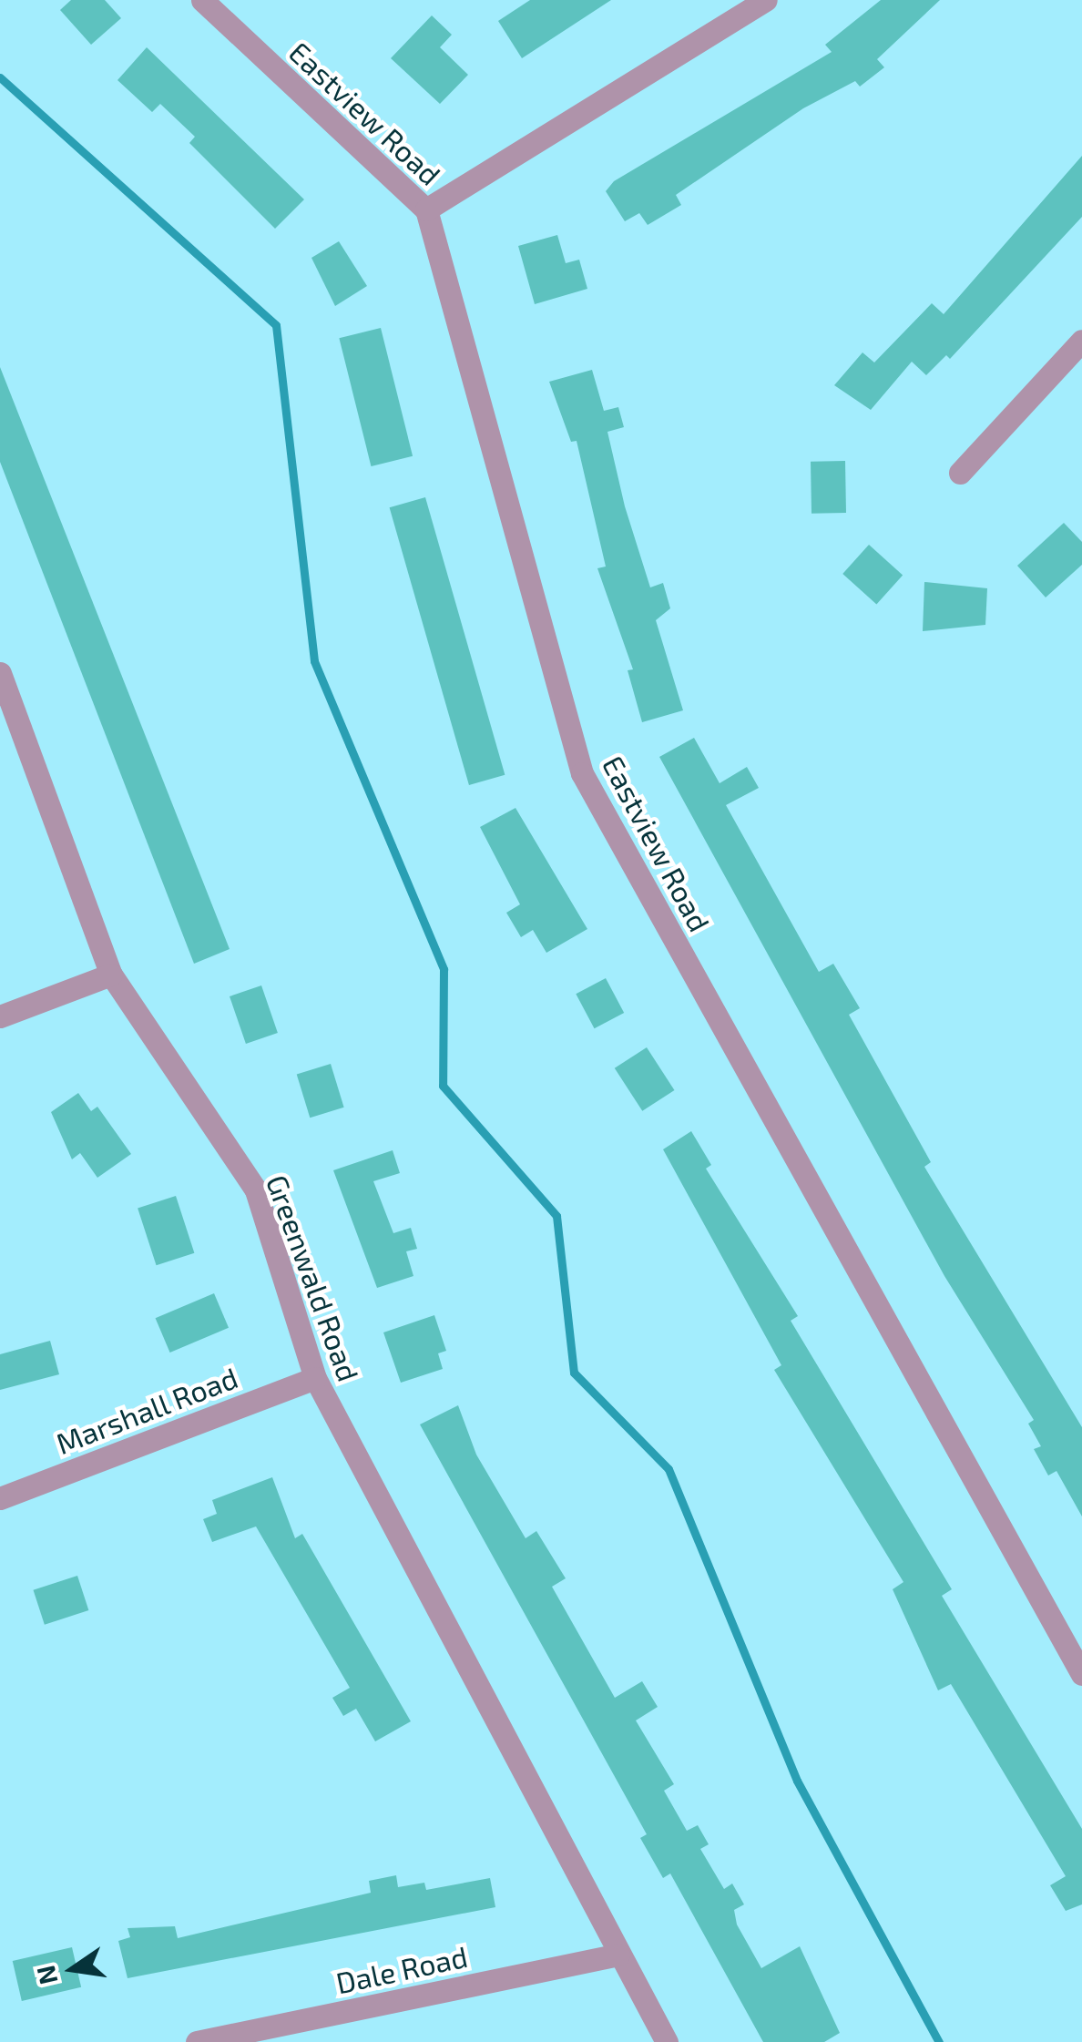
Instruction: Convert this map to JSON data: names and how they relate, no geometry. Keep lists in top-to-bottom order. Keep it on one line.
{"streets":{"street":["Eastview Road","Greenwald Road","Marshall Road","Dale Road"]},"crossings":[["Greenwald Road","Marshall Road"],["Greenwald Road","Dale Road"]],"north":"left"}
